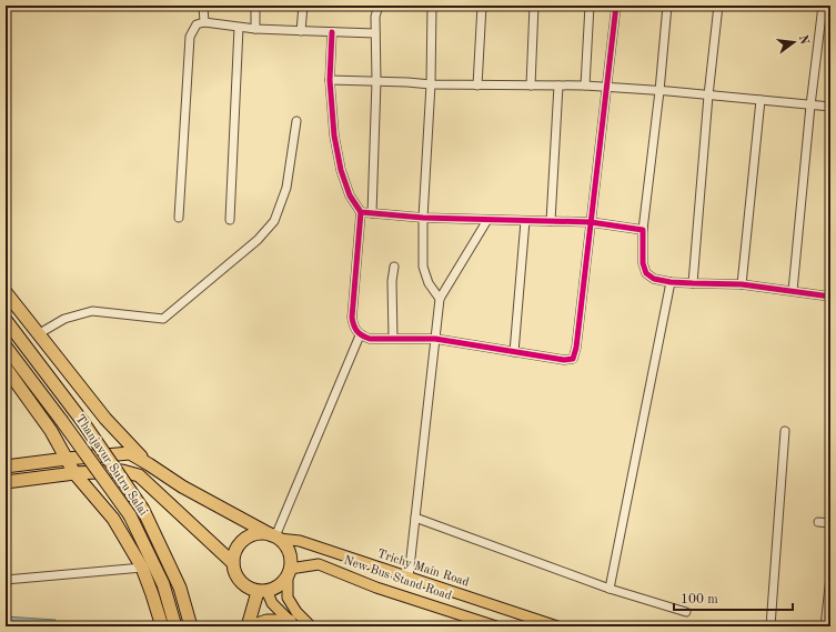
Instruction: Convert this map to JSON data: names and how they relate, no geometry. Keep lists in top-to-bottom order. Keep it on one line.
{"streets":{"highway":["Thanjavur Sutru Salai"],"main road":["Trichy Main Road","New Bus Stand Road"]},"crossings":[["Trichy Main Road","New Bus Stand Road"]],"scale_bar":"100 m","north":"right"}
